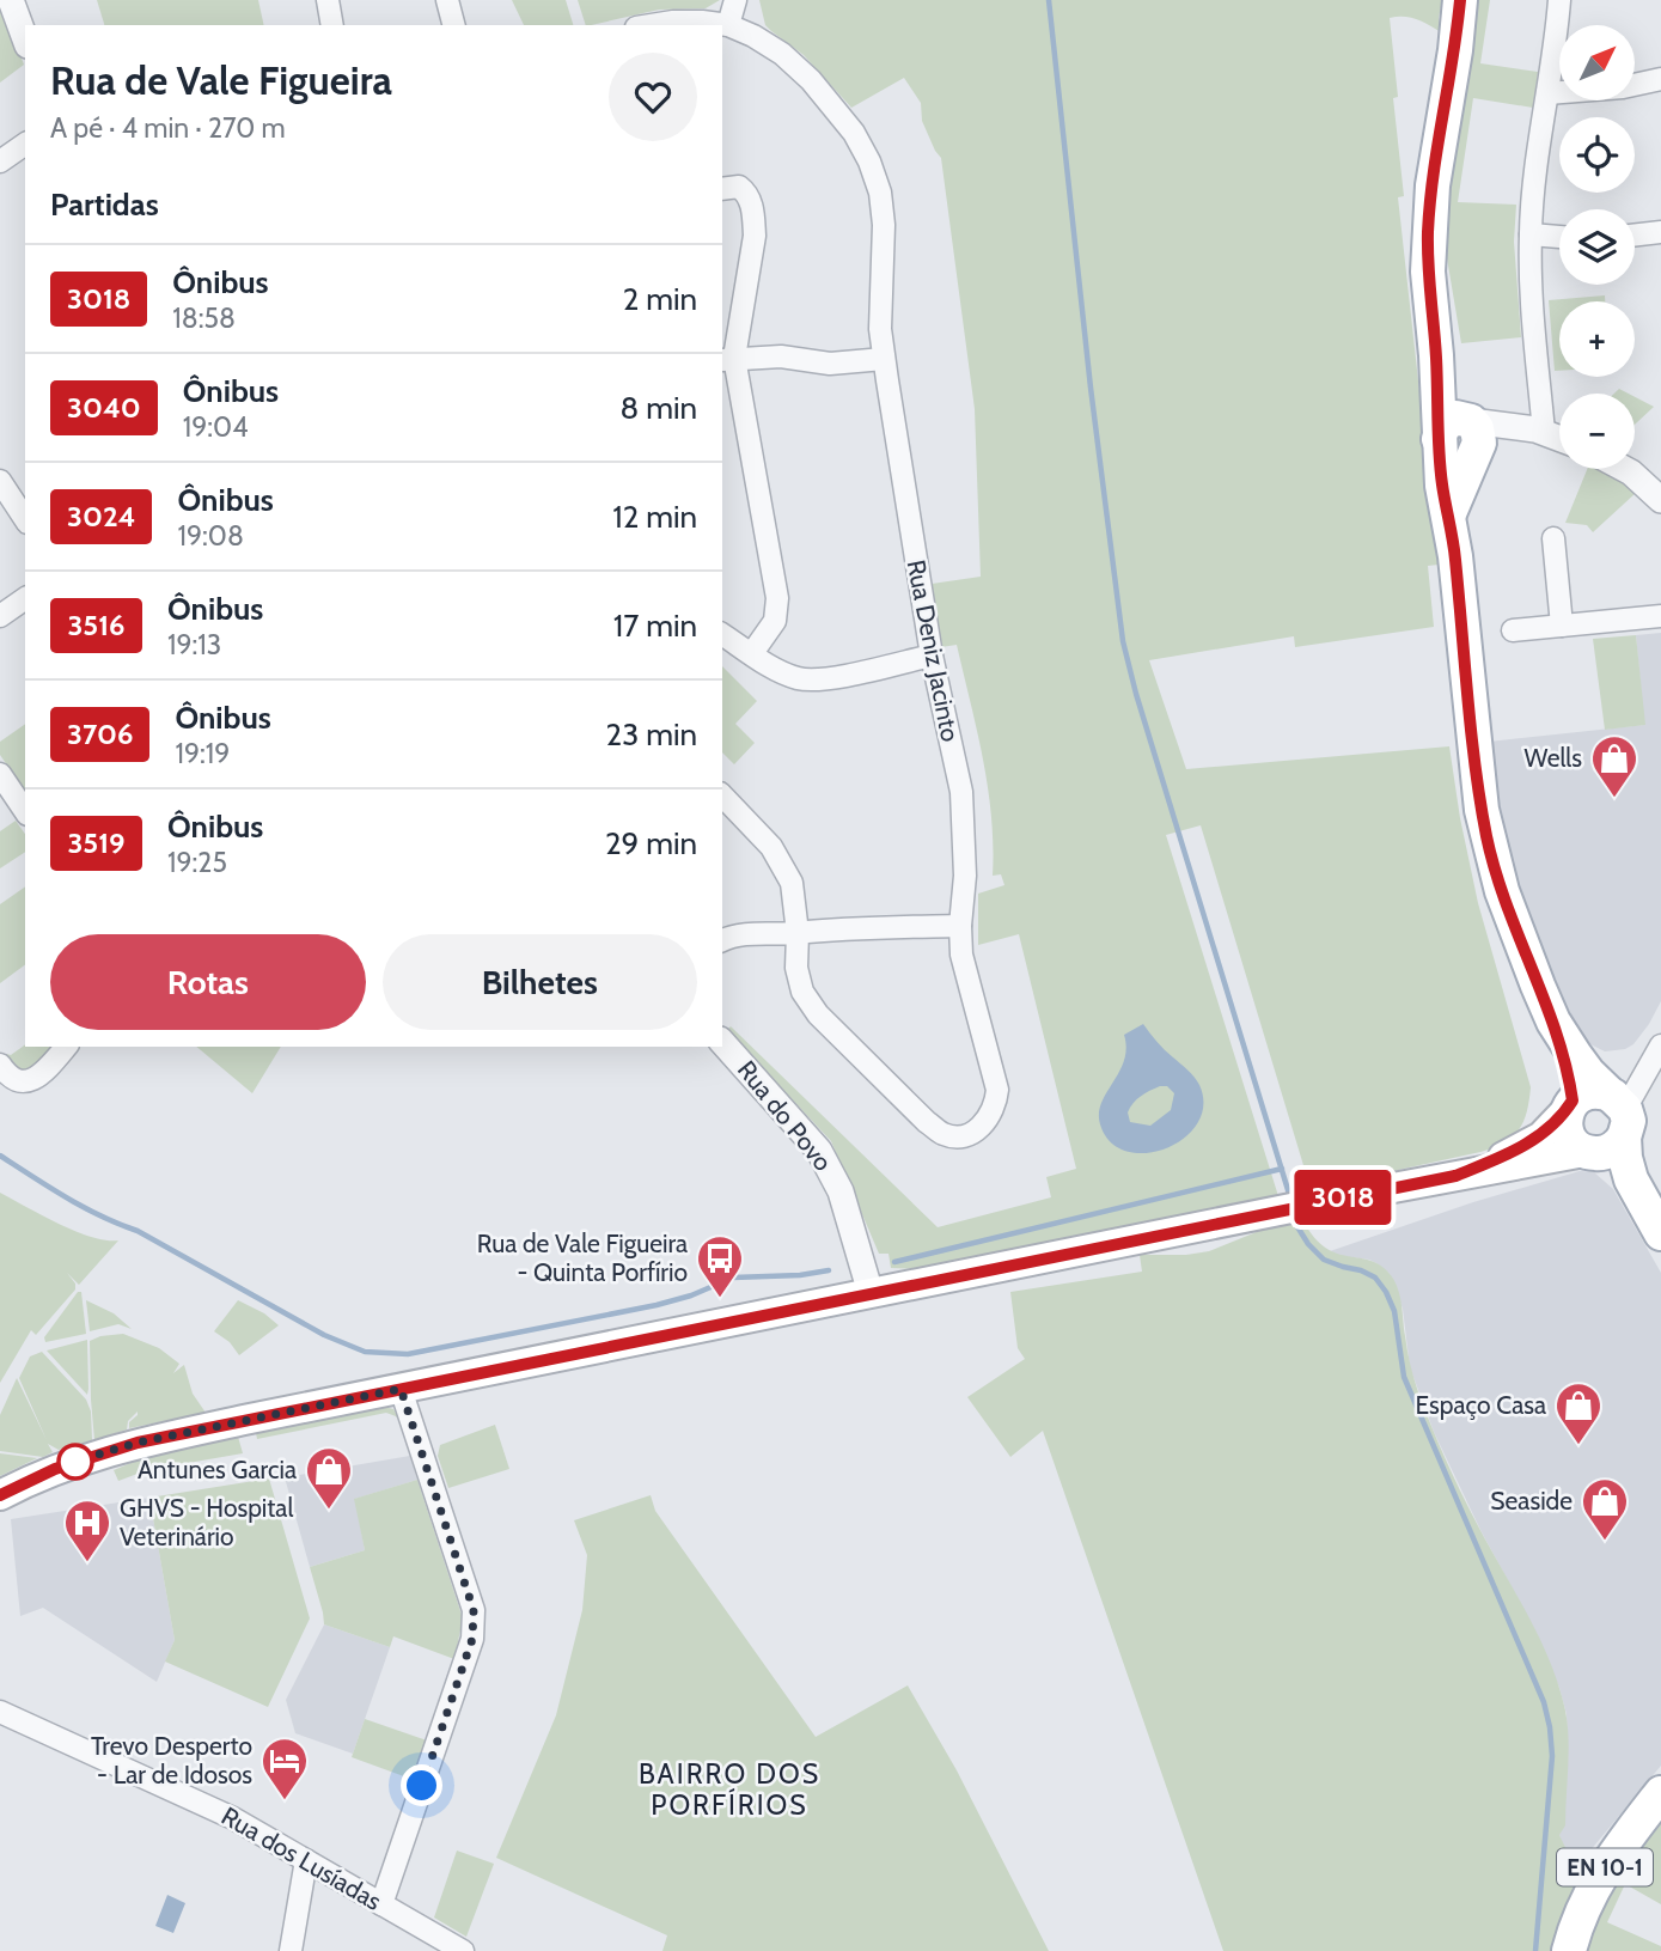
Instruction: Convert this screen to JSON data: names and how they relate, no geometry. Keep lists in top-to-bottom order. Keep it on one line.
{"streets":{"main road":["EN 10-1"],"street":["Rua Deniz Jacinto","Rua do Povo","Rua dos Lusíadas"]},"districts":["BAIRRO DOS PORFÍRIOS"],"places":{"shop":["Wells","Espaço Casa","Antunes Garcia","Seaside"],"bus stop":["Rua de Vale Figueira - Quinta Porfírio"],"hospital":["GHVS - Hospital Veterinário"],"hotel":["Trevo Desperto - Lar de Idosos"]},"lines":["bus line 3018"],"north":"top right","page":{"on_map":"3018","map_buttons":["+","−"],"heading":[["Rua de Vale Figueira","A pé · 4 min · 270 m"],"Partidas"],"list":[{"mark":"3018","name":"Ônibus","note":"18:58","value":"2 min"},{"mark":"3040","name":"Ônibus","note":"19:04","value":"8 min"},{"mark":"3024","name":"Ônibus","note":"19:08","value":"12 min"},{"mark":"3516","name":"Ônibus","note":"19:13","value":"17 min"},{"mark":"3706","name":"Ônibus","note":"19:19","value":"23 min"},{"mark":"3519","name":"Ônibus","note":"19:25","value":"29 min"}],"buttons":["Rotas","Bilhetes"]}}
